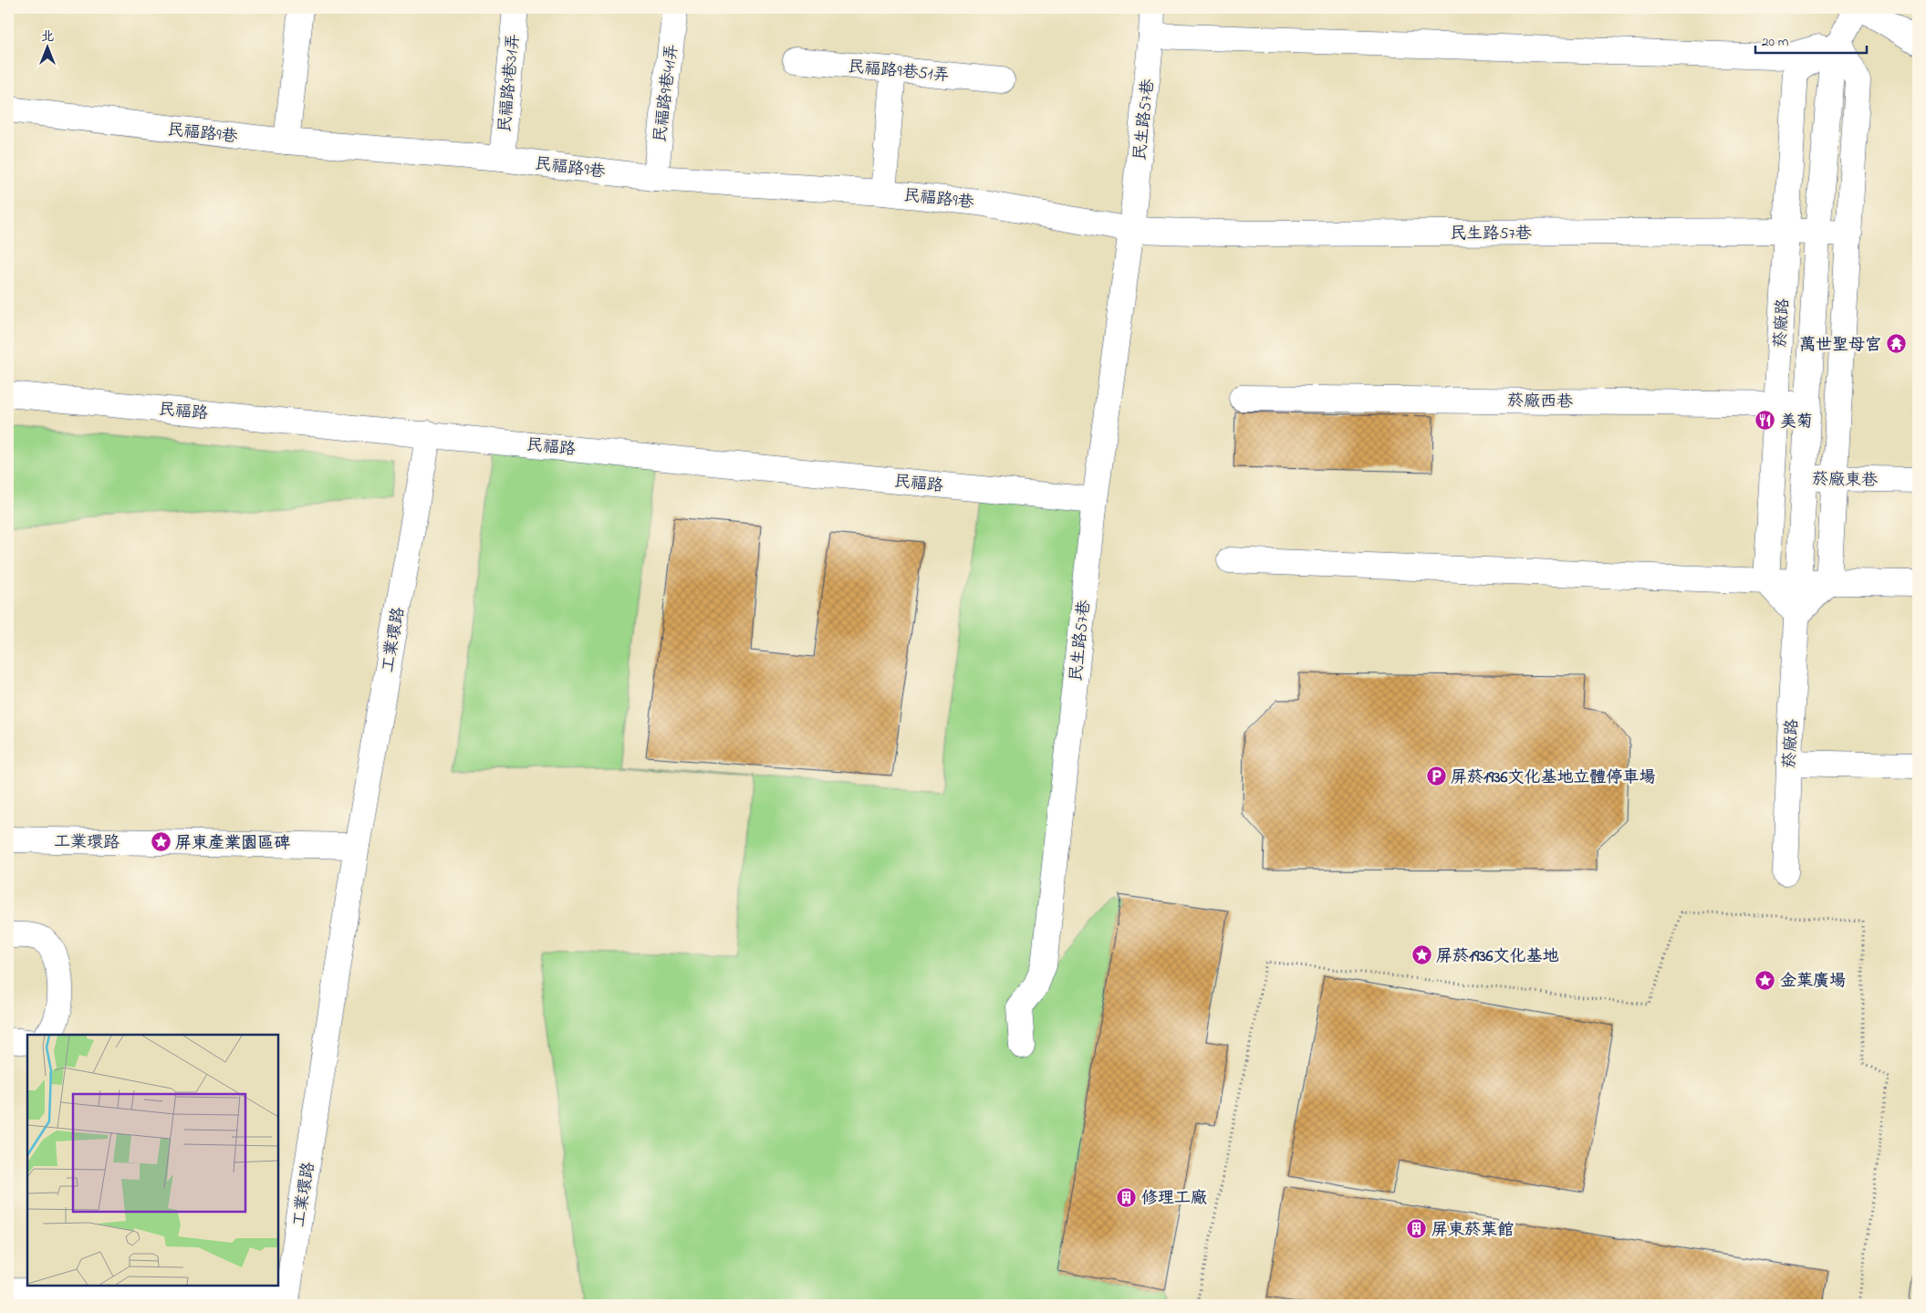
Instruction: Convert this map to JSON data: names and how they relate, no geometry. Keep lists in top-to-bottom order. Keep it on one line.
{"streets":{"street":["民福路9巷51弄","民福路9巷31弄","民福路9巷41弄","民生路57巷","民福路9巷","菸廠路","菸廠西巷","民福路","菸廠東巷","工業環路"]},"crossings":[["民福路9巷31弄","民福路9巷"],["民福路9巷41弄","民福路9巷"],["民生路57巷","民福路9巷"],["民生路57巷","菸廠路"],["民生路57巷","民福路"],["菸廠路","菸廠西巷"],["菸廠路","菸廠東巷"],["民福路","工業環路"]],"places":{"temple":["萬世聖母宮"],"restaurant":["美菊"],"parking":["屏菸1936文化基地立體停車場"],"place":["屏東產業園區碑","屏菸1936文化基地","金葉廣場"],"building":["修理工廠","屏東菸葉館"]},"scale_bar":"20 m","north":"top"}
